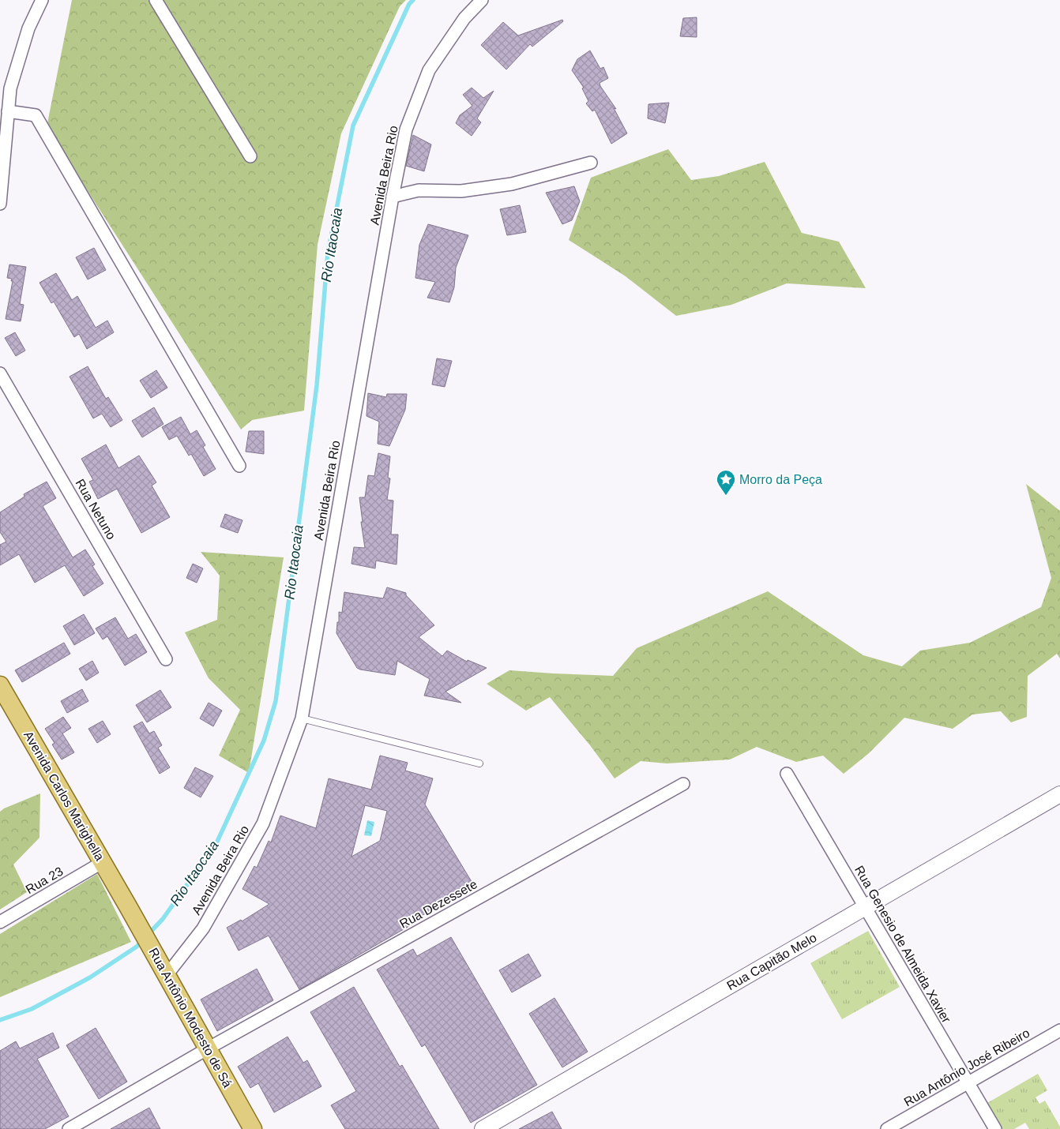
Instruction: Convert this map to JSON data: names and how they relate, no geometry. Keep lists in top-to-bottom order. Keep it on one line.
{"streets":{"main road":["Avenida Carlos Marighella","Rua Capitão Melo","Rua Antônio Modesto de Sá"],"street":["Avenida Beira Rio","Rua Netuno","Rua 23","Rua Dezessete","Rua Genesio de Almeida Xavier","Rua Antônio José Ribeiro"]},"crossings":[["Avenida Beira Rio","Rua Antônio Modesto de Sá"],["Avenida Carlos Marighella","Rua 23"],["Avenida Carlos Marighella","Rua Antônio Modesto de Sá"],["Rua Dezessete","Rua Antônio Modesto de Sá"],["Rua Genesio de Almeida Xavier","Rua Capitão Melo"],["Rua Genesio de Almeida Xavier","Rua Antônio José Ribeiro"]],"water":["Rio Itaocaia"],"places":{"place":["Morro da Peça"]}}
